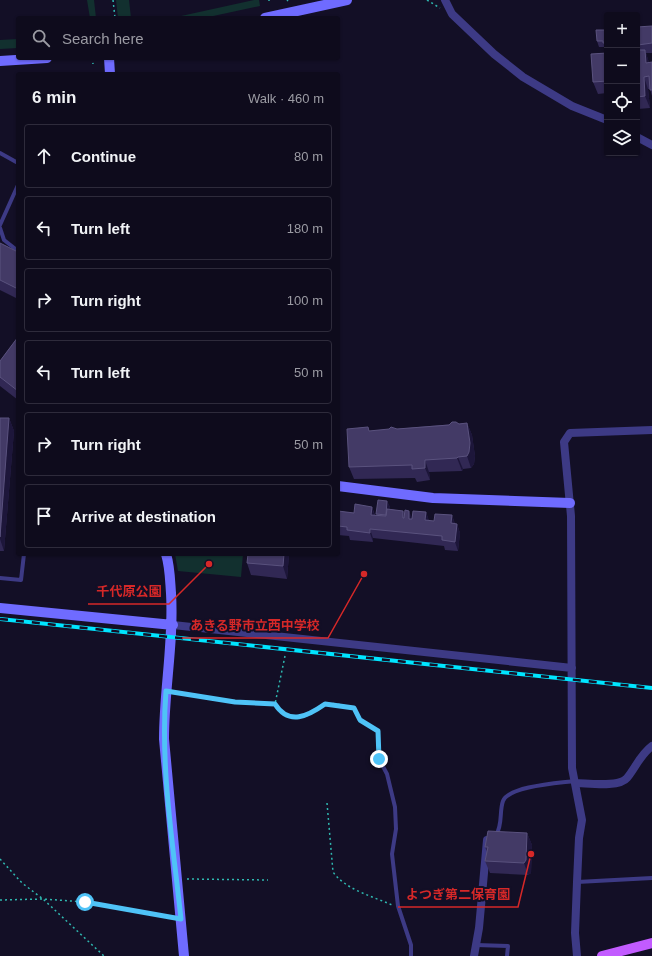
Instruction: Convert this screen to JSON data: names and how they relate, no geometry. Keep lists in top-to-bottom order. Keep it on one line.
{"places":["千代原公園","あきる野市立西中学校","よつぎ第二保育園"],"page":{"map_buttons":["+","−"],"search":"Search here","heading":["6 min","Walk · 460 m"],"list":[["Continue","80 m"],["Turn left","180 m"],["Turn right","100 m"],["Turn left","50 m"],["Turn right","50 m"],"Arrive at destination"]}}
